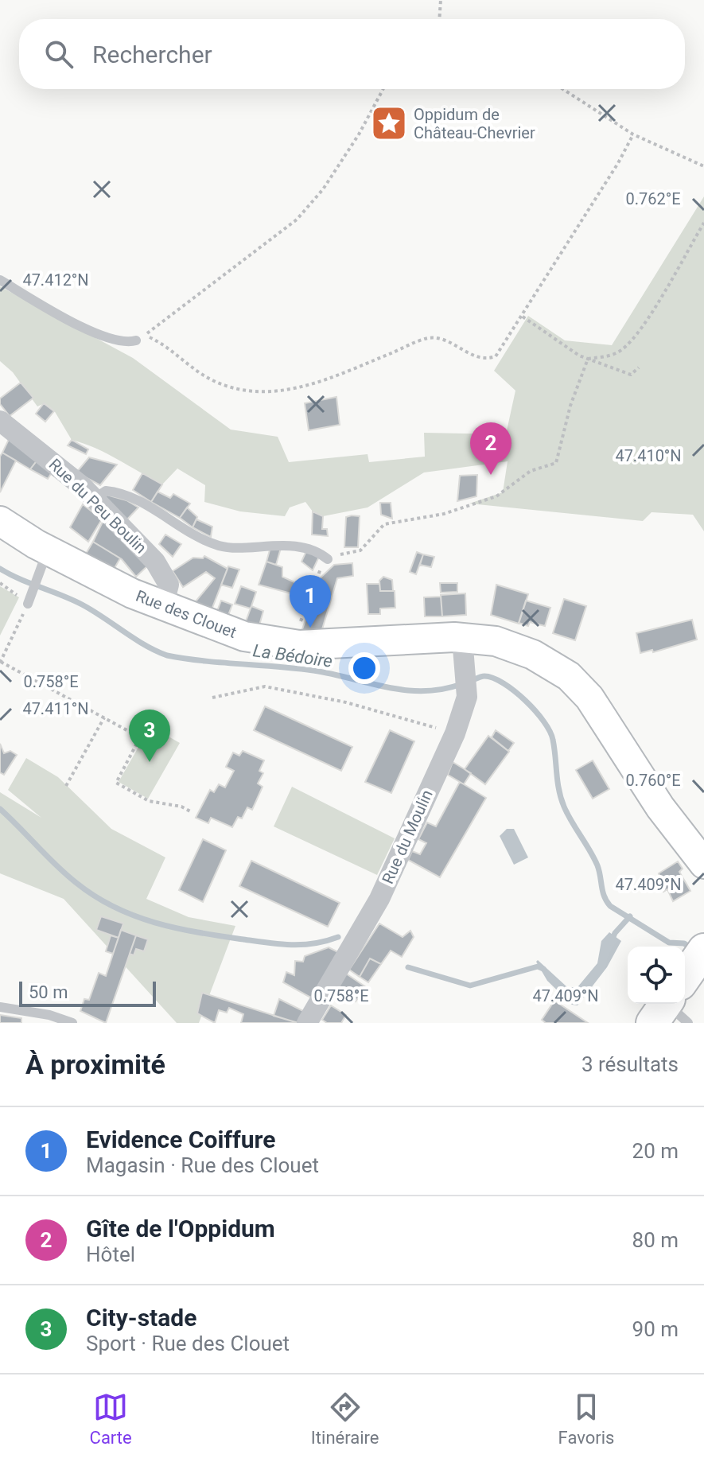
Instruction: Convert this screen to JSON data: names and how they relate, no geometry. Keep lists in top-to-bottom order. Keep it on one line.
{"streets":{"street":["Rue du Peu Boulin","Rue des Clouet","Rue du Moulin"]},"crossings":[["Rue du Peu Boulin","Rue des Clouet"],["Rue des Clouet","Rue du Moulin"]],"water":["La Bédoire"],"places":{"place":["Oppidum de Château-Chevrier"]},"scale_bar":"50 m","page":{"search":"Rechercher","pins":["2","1","3"],"scale":"50 m","heading":["À proximité","3 résultats"],"list":[{"mark":"1","name":"Evidence Coiffure","note":"Magasin · Rue des Clouet","value":"20 m"},{"mark":"2","name":"Gîte de l'Oppidum","note":"Hôtel","value":"80 m"},{"mark":"3","name":"City-stade","note":"Sport · Rue des Clouet","value":"90 m"}],"nav":["Carte","Itinéraire","Favoris"]},"coordinates":["0.762°E","47.412°N","47.410°N","0.758°E","47.411°N","0.760°E","47.409°N"]}
